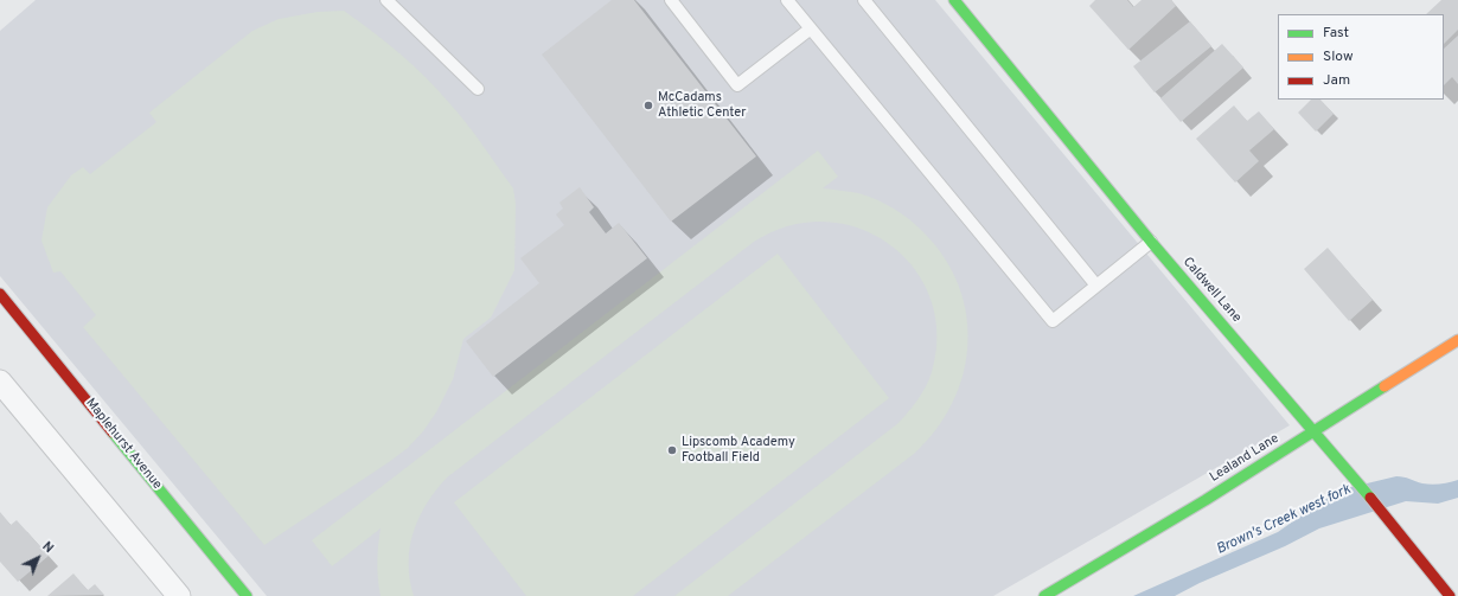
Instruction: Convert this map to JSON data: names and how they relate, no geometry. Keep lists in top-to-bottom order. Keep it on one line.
{"streets":{"street":["Caldwell Lane","Maplehurst Avenue","Lealand Lane"]},"crossings":[["Caldwell Lane","Lealand Lane"]],"water":["Brown's Creek west fork"],"places":["McCadams Athletic Center","Lipscomb Academy Football Field"],"legend":["Fast","Slow","Jam"],"north":"top right"}
